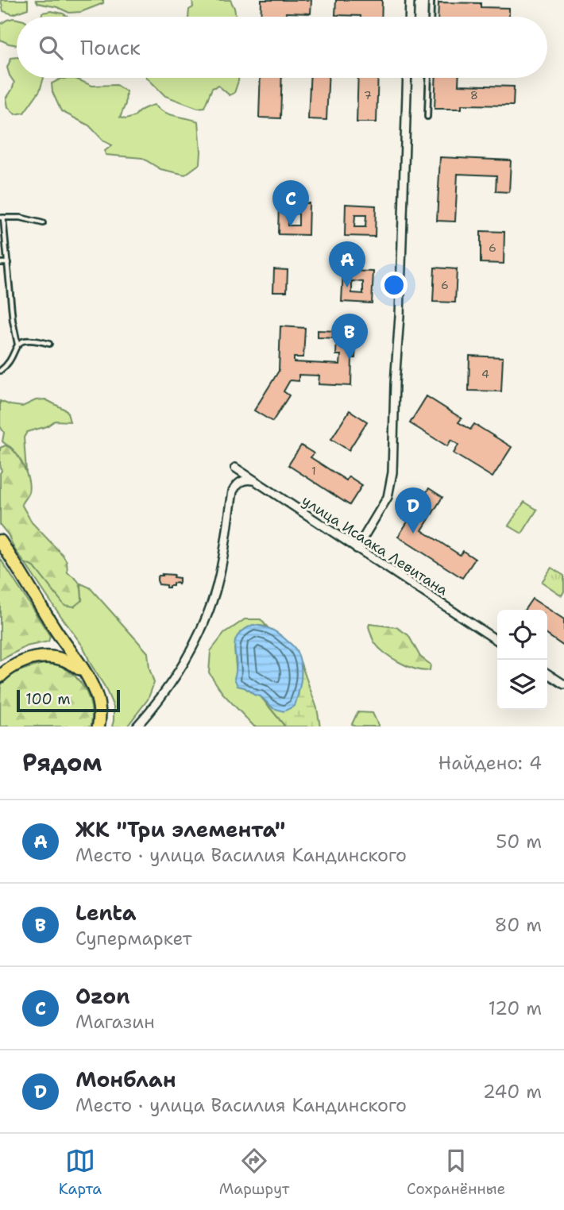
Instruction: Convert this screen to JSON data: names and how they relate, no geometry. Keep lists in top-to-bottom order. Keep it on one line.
{"streets":{"street":["улица Исаака Левитана"]},"house_numbers":["7","8","6","6","4","1"],"scale_bar":"100 m","page":{"search":"Поиск","pins":["C","A","B","D"],"scale":"100 m","heading":["Рядом","Найдено: 4"],"list":[{"mark":"A","name":"ЖК \"Три элемента\"","note":"Место · улица Василия Кандинского","value":"50 m"},{"mark":"B","name":"Lenta","note":"Супермаркет","value":"80 m"},{"mark":"C","name":"Ozon","note":"Магазин","value":"120 m"},{"mark":"D","name":"Монблан","note":"Место · улица Василия Кандинского","value":"240 m"}],"nav":["Карта","Маршрут","Сохранённые"]}}
